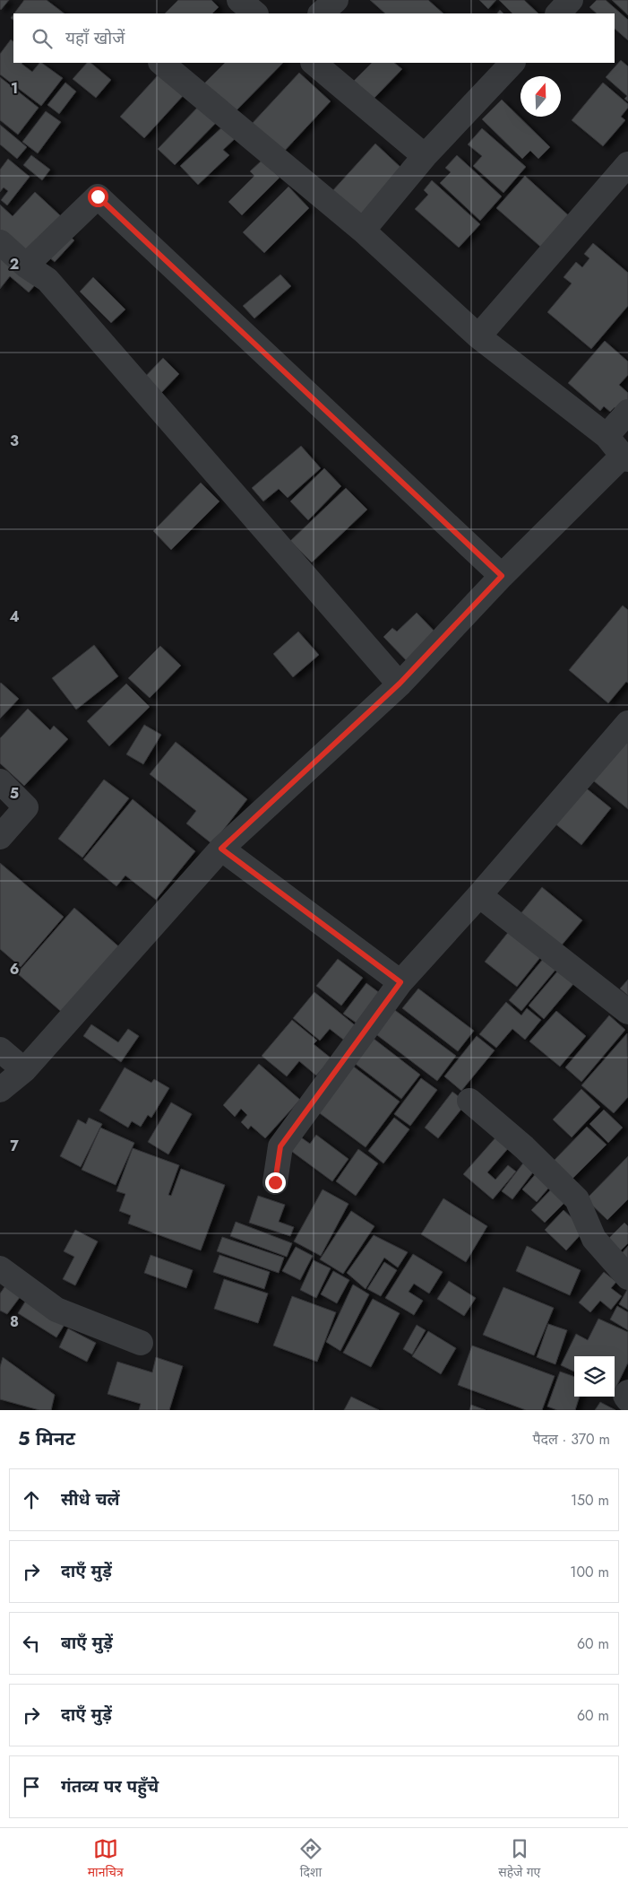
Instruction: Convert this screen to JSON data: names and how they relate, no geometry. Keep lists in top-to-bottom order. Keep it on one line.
{"north":"top","page":{"search":"यहाँ खोजें","heading":["5 मिनट","पैदल · 370 m"],"list":[["सीधे चलें","150 m"],["दाएँ मुड़ें","100 m"],["बाएँ मुड़ें","60 m"],["दाएँ मुड़ें","60 m"],"गंतव्य पर पहुँचे"],"nav":["मानचित्र","दिशा","सहेजे गए"]},"grid":{"rows":["1","2","3","4","5","6","7","8"]}}
